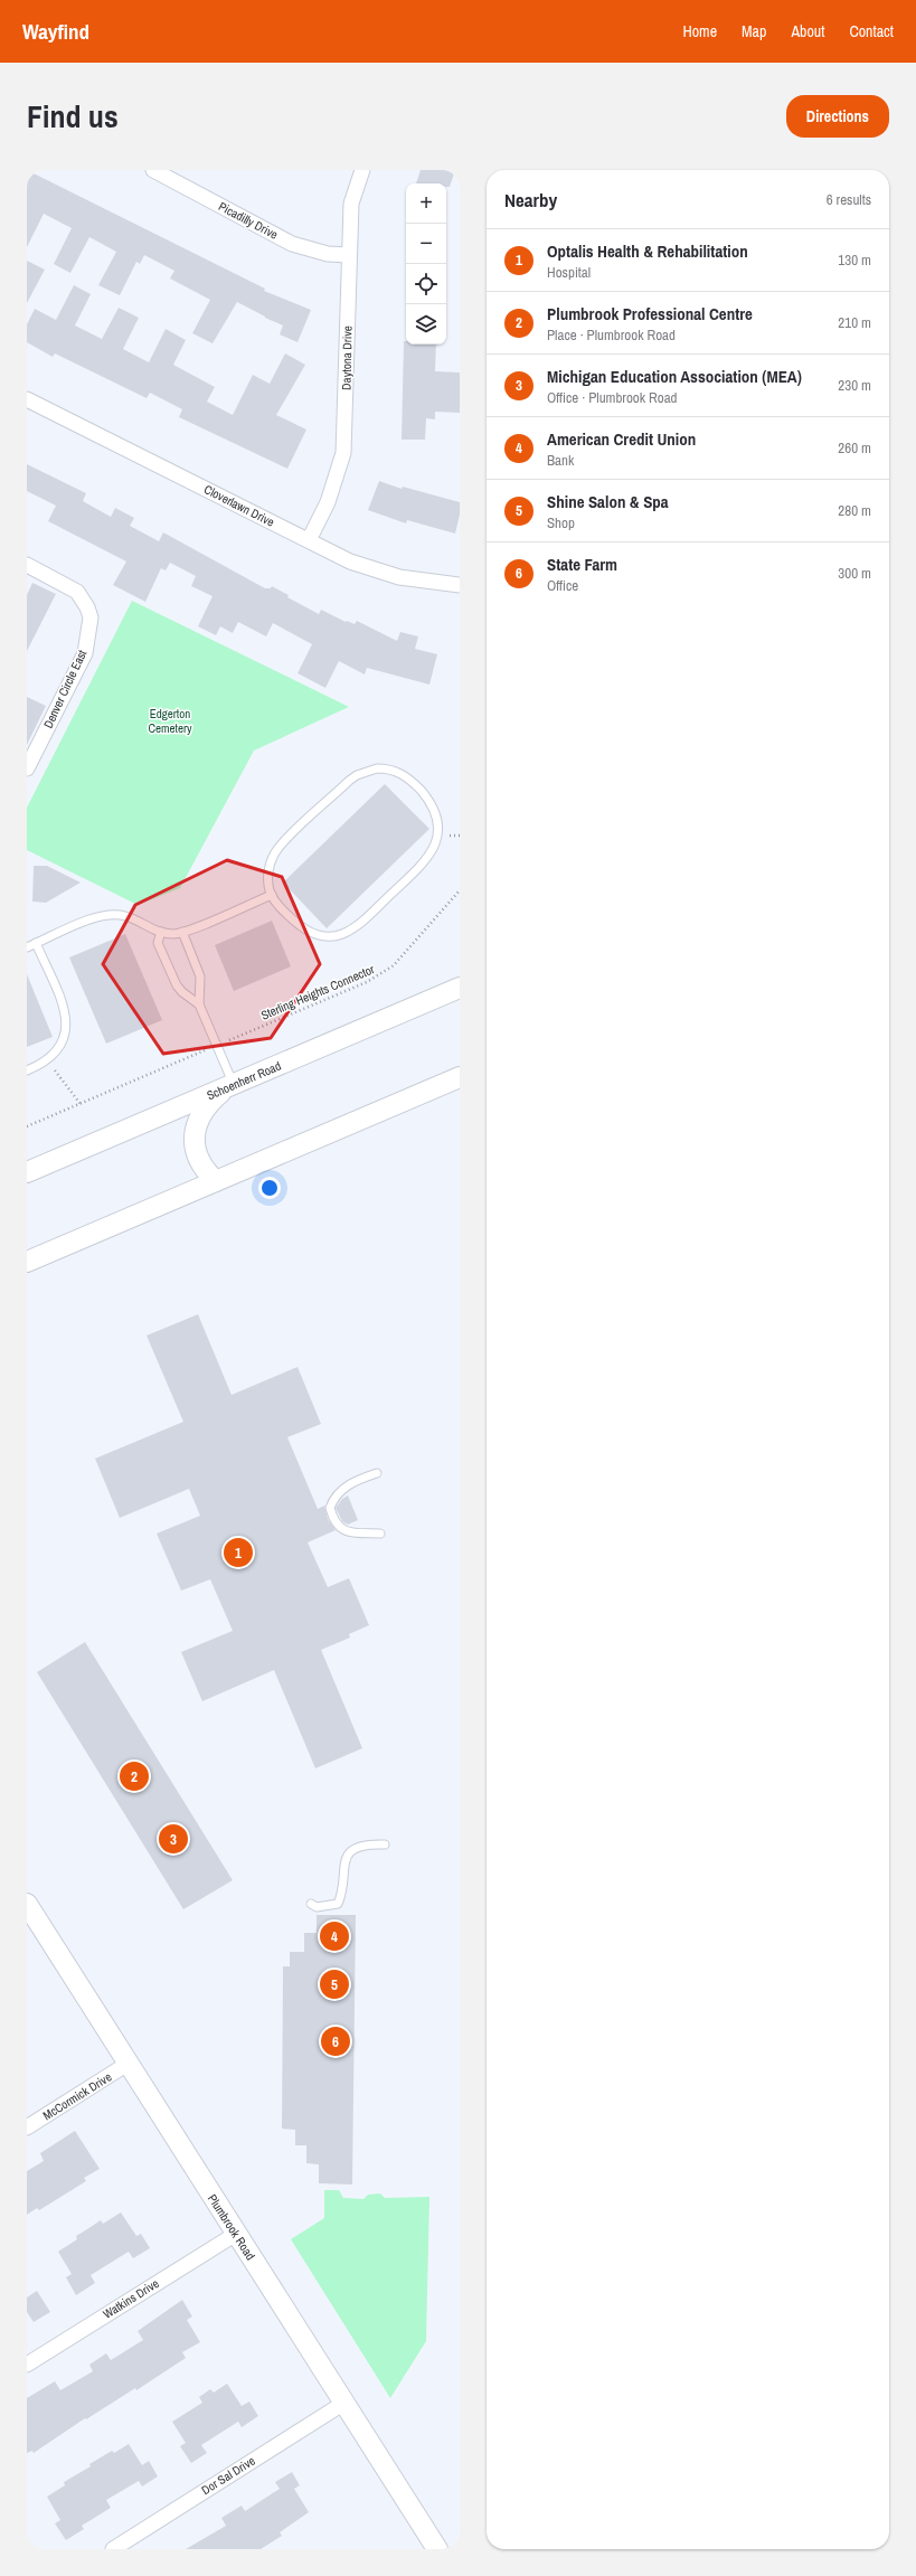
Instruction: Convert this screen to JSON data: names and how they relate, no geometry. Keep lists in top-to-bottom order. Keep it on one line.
{"streets":{"main road":["Schoenherr Road","Plumbrook Road"],"street":["Picadilly Drive","Daytona Drive","Cloverlawn Drive","Denver Circle East","McCormick Drive","Watkins Drive","Dor Sal Drive"],"path":["Sterling Heights Connector"]},"crossings":[["Picadilly Drive","Daytona Drive"],["Daytona Drive","Cloverlawn Drive"],["McCormick Drive","Plumbrook Road"],["Plumbrook Road","Watkins Drive"],["Plumbrook Road","Dor Sal Drive"]],"parks":["Edgerton Cemetery"],"page":{"header":"Wayfind","nav":["Home","Map","About","Contact"],"title":"Find us","buttons":"Directions","heading":["Nearby","6 results"],"map_buttons":["+","−"],"list":[{"mark":"1","name":"Optalis Health & Rehabilitation","note":"Hospital","value":"130 m"},{"mark":"2","name":"Plumbrook Professional Centre","note":"Place · Plumbrook Road","value":"210 m"},{"mark":"3","name":"Michigan Education Association (MEA)","note":"Office · Plumbrook Road","value":"230 m"},{"mark":"4","name":"American Credit Union","note":"Bank","value":"260 m"},{"mark":"5","name":"Shine Salon & Spa","note":"Shop","value":"280 m"},{"mark":"6","name":"State Farm","note":"Office","value":"300 m"}],"pins":["1","2","3","4","5","6"]}}
